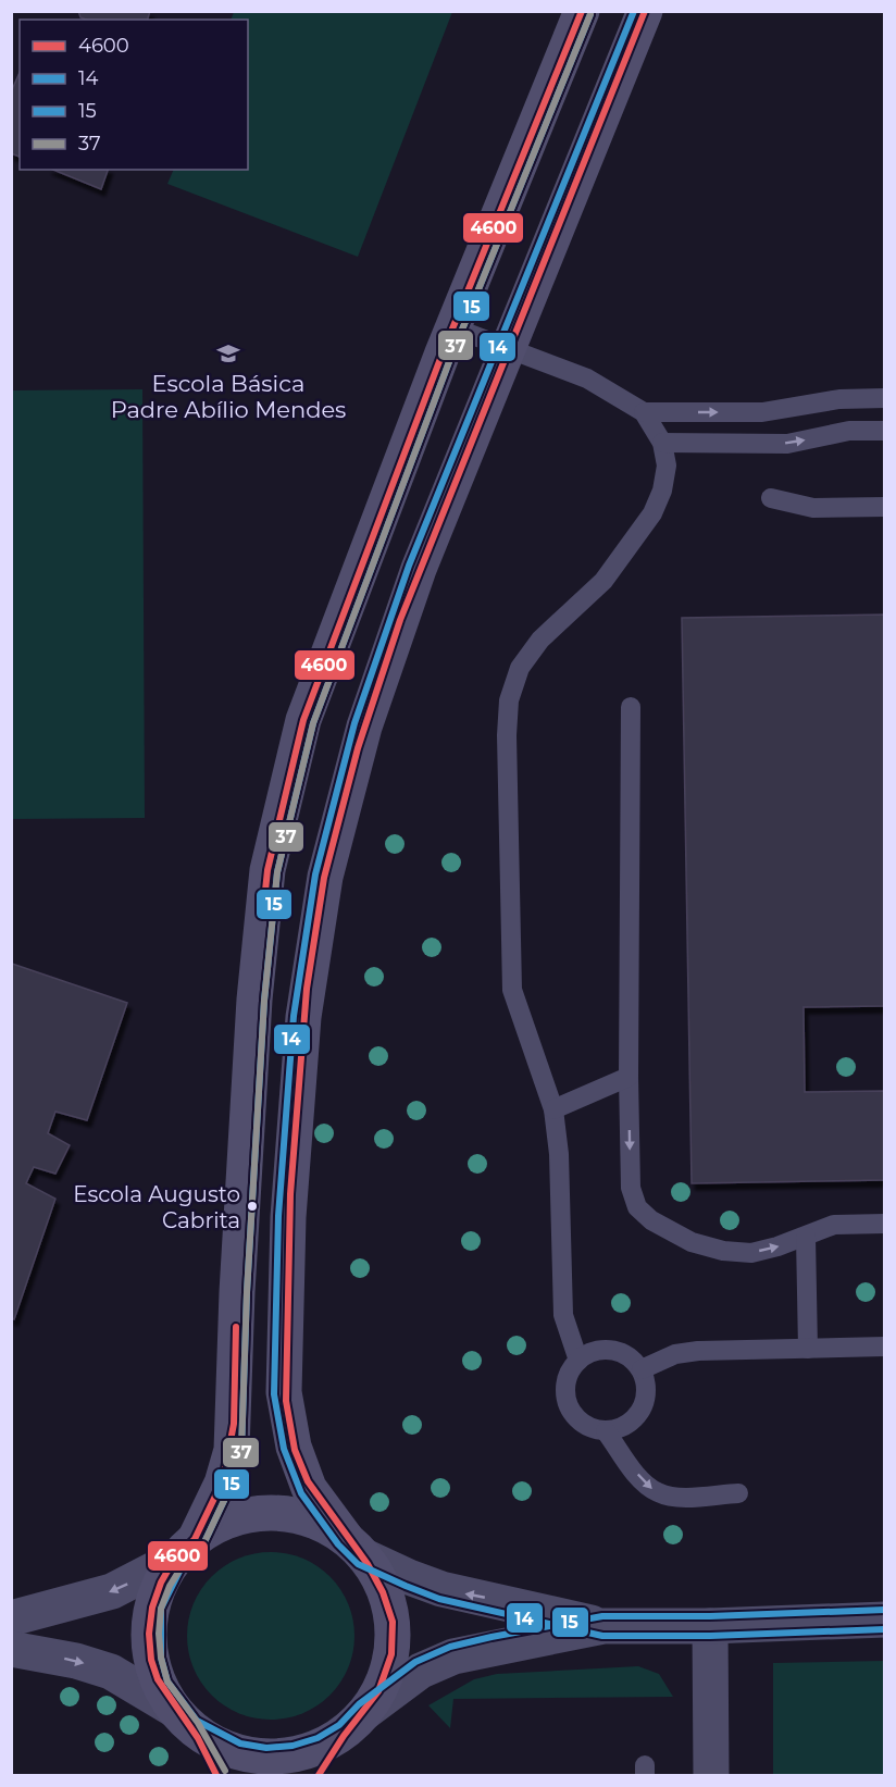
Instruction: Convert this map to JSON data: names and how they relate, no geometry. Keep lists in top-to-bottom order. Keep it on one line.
{"places":{"school or university":["Escola Básica Padre Abílio Mendes"],"other":["Escola Augusto Cabrita"]},"lines":["transit line 4600","transit line 14","transit line 15","transit line 37"],"legend":["4600","14","15","37"]}
